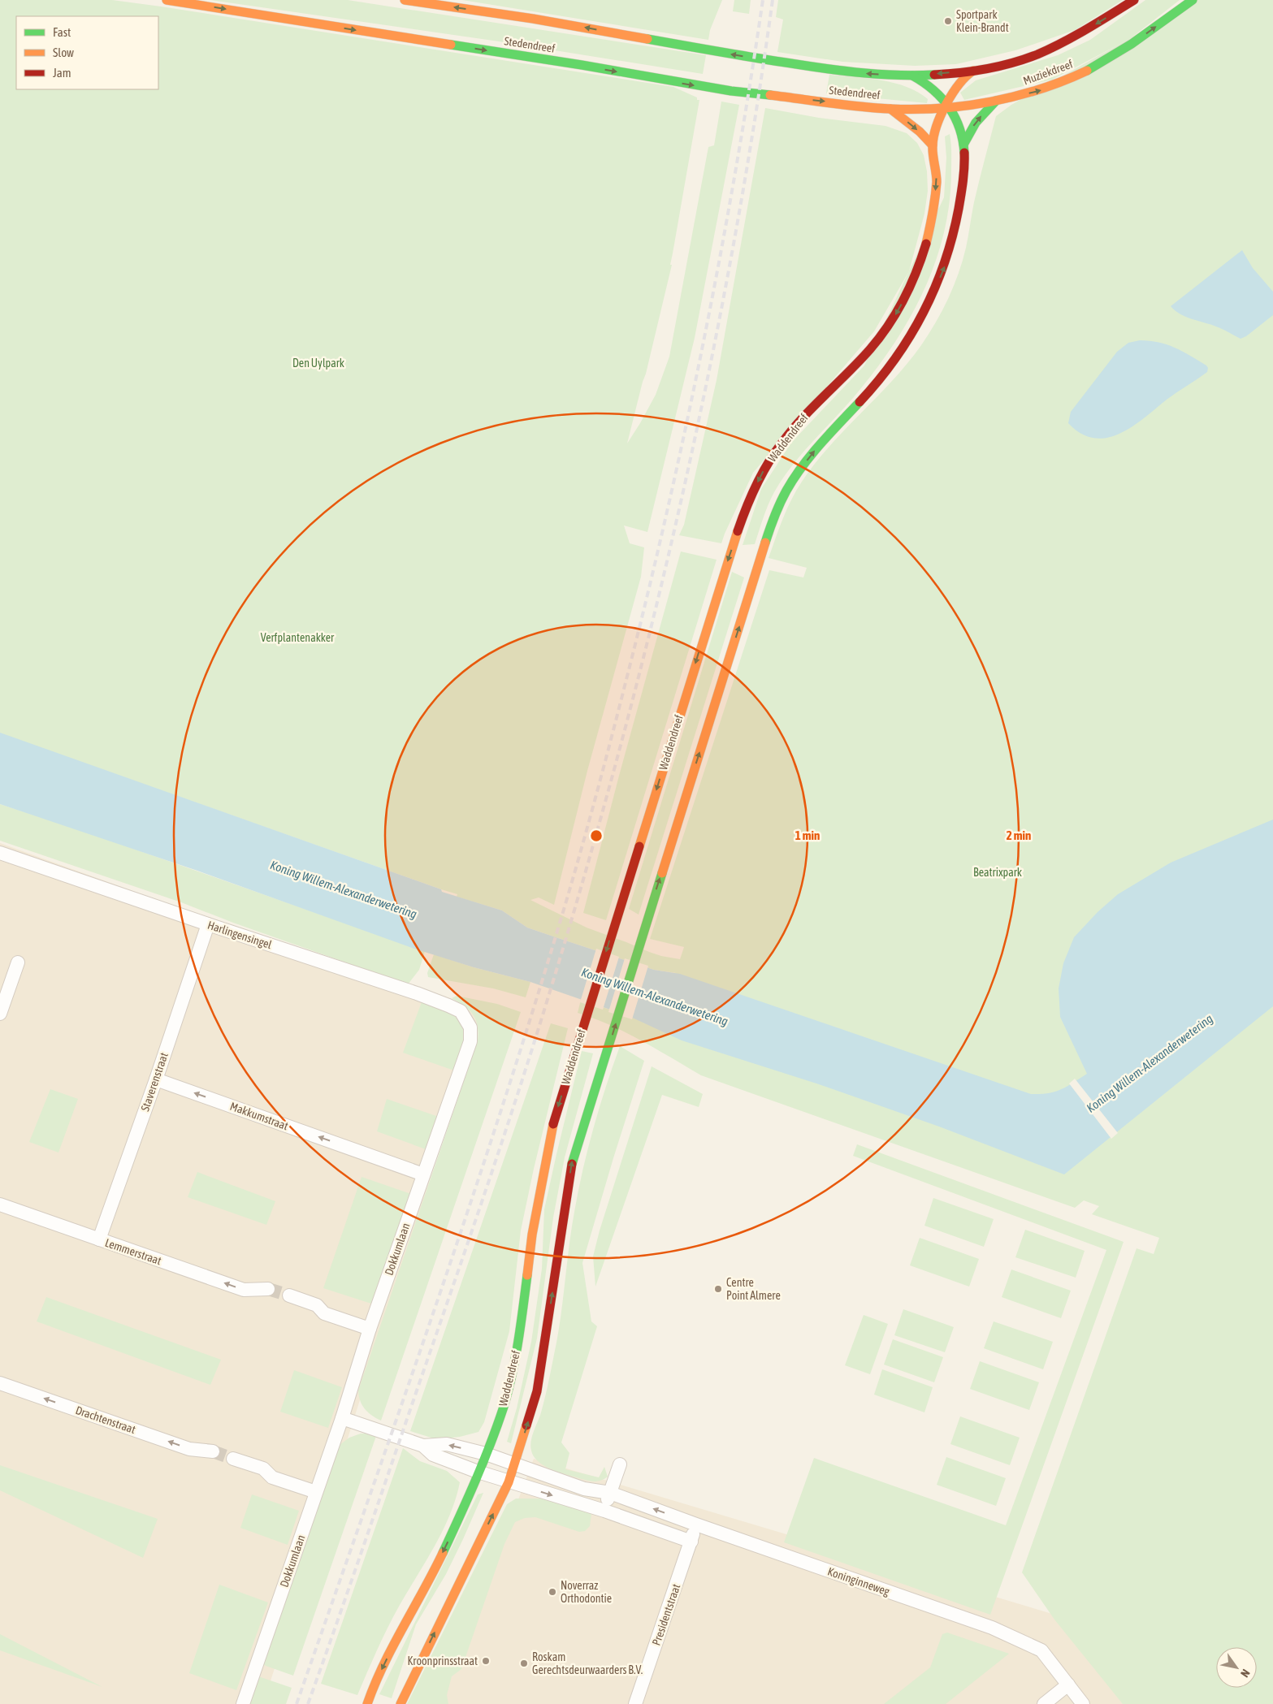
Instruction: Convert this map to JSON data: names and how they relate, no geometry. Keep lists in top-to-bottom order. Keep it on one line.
{"streets":{"main road":["Stedendreef","Muziekdreef","Waddendreef"],"street":["Harlingensingel","Staverenstraat","Makkumstraat","Dokkumlaan","Lemmerstraat","Drachtenstraat","Koninginneweg","Presidentstraat"]},"crossings":[["Stedendreef","Muziekdreef"],["Stedendreef","Waddendreef"],["Muziekdreef","Waddendreef"],["Harlingensingel","Staverenstraat"],["Harlingensingel","Dokkumlaan"],["Staverenstraat","Makkumstraat"],["Staverenstraat","Lemmerstraat"],["Makkumstraat","Dokkumlaan"],["Koninginneweg","Presidentstraat"]],"one_way":["Makkumstraat","Lemmerstraat","Drachtenstraat"],"water":["Koning Willem-Alexanderwetering"],"parks":["Den Uylpark","Verfplantenakker","Beatrixpark"],"places":["Sportpark Klein-Brandt","Centre Point Almere","Noverraz Orthodontie","Kroonprinsstraat","Roskam Gerechtsdeurwaarders B.V."],"legend":["Fast","Slow","Jam"],"north":"bottom right","rings":["1 min","2 min"]}
